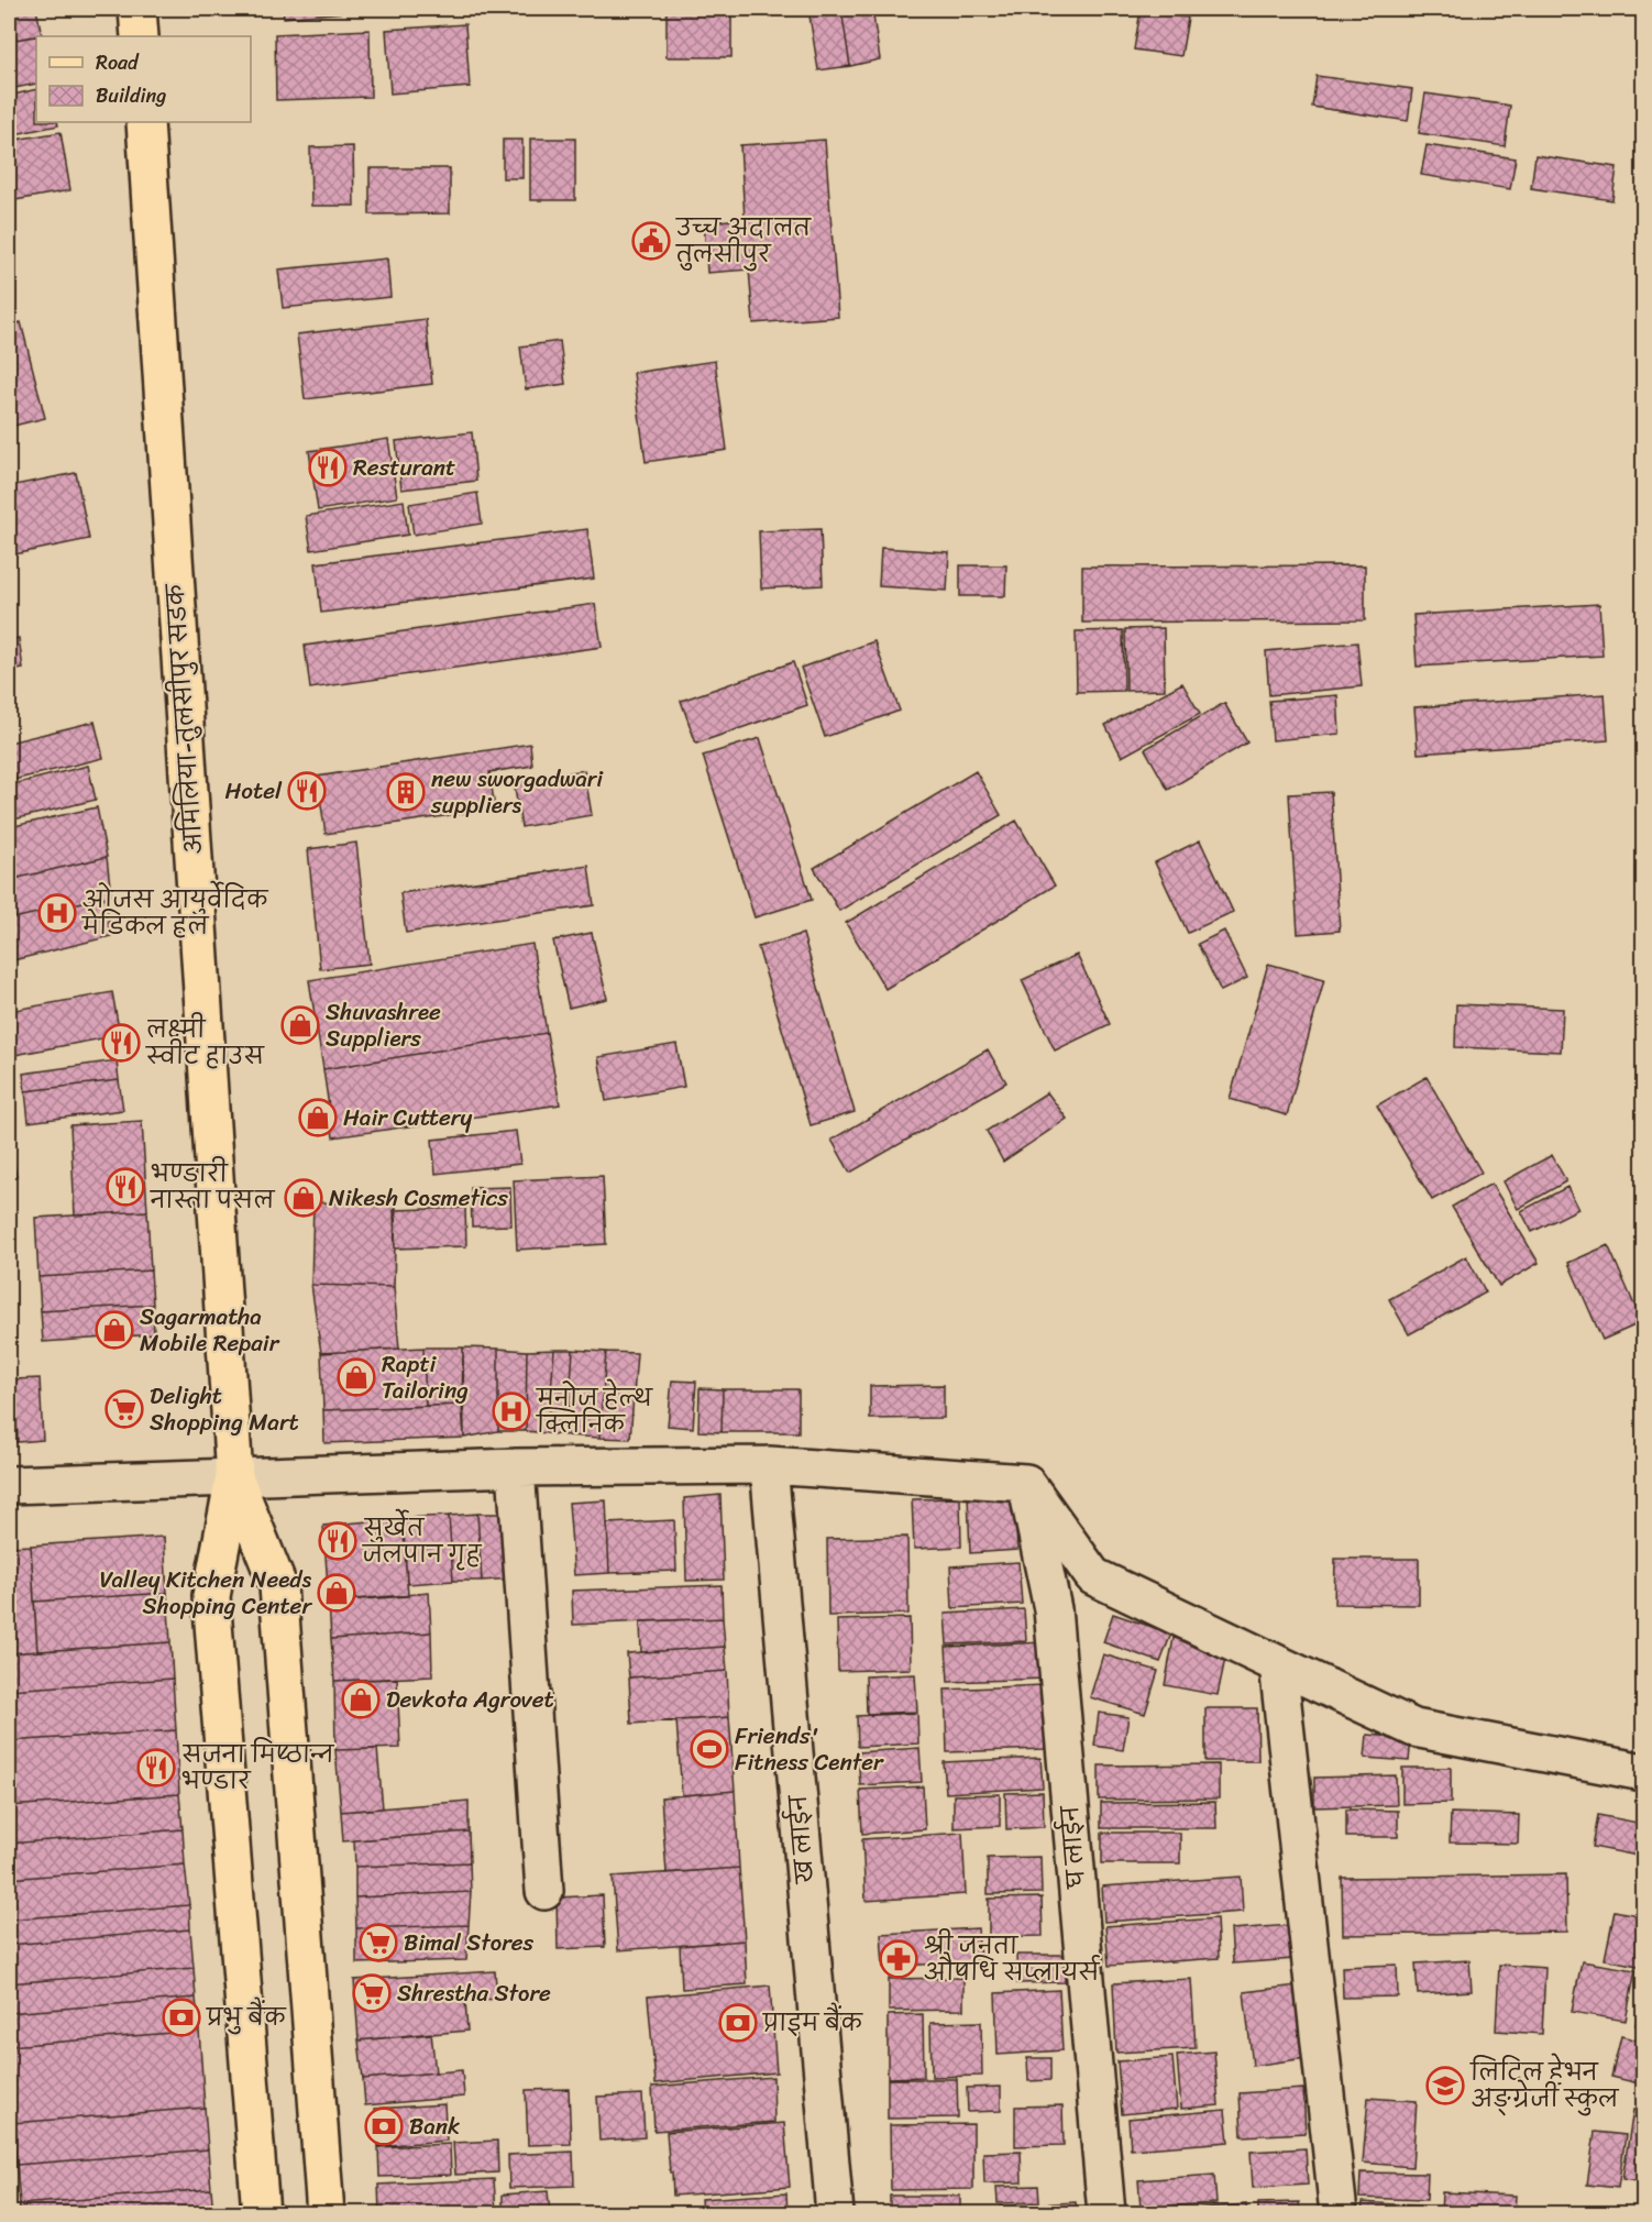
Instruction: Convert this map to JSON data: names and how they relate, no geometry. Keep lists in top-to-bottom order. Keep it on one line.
{"streets":{"main road":["अमिलिया-तुलसीपुर सडक"],"street":["ख लाईन","घ लाईन"]},"places":{"public building":["उच्च अदालत तुलसीपुर"],"restaurant":["Resturant","Hotel","लक्ष्मी स्वीट हाउस","भण्डारी नास्ता पसल","सुर्खेत जलपान गृह","सजना मिष्ठान्न भण्डार"],"building":["new sworgadwari suppliers"],"hospital":["ओजस आयुर्वेदिक मेडिकल हल","मनोज हेल्थ क्लिनिक"],"shop":["Shuvashree Suppliers","Hair Cuttery","Nikesh Cosmetics","Sagarmatha Mobile Repair","Rapti Tailoring","Valley Kitchen Needs Shopping Center","Devkota Agrovet"],"supermarket":["Delight Shopping Mart","Bimal Stores","Shrestha Store"],"sports":["Friends' Fitness Center"],"pharmacy":["श्री जनता औषधि सप्लायर्स"],"bank":["प्रभु बैंक","प्राइम बैंक","Bank"],"school or university":["लिटिल हेभन अङ्‍ग्रेजी स्कुल"]},"legend":["Road","Building"]}
